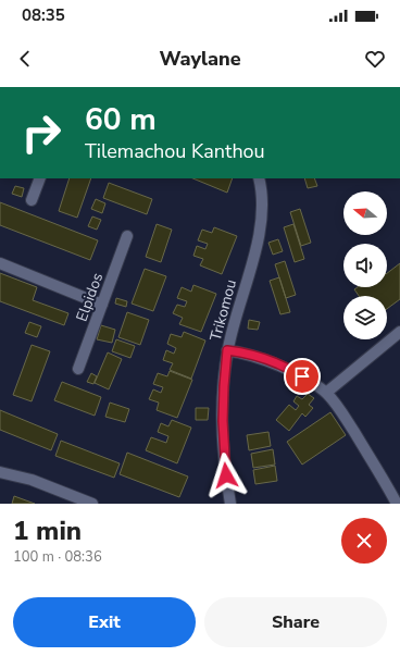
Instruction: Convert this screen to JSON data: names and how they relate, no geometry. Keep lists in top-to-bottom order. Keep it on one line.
{"streets":{"street":["Elpidos","Trikomou"]},"north":"left","page":{"status":"08:35","header":"Waylane","turn":["60 m","Tilemachou Kanthou"],"heading":["1 min","100 m · 08:36"],"buttons":["Exit","Share"]}}
